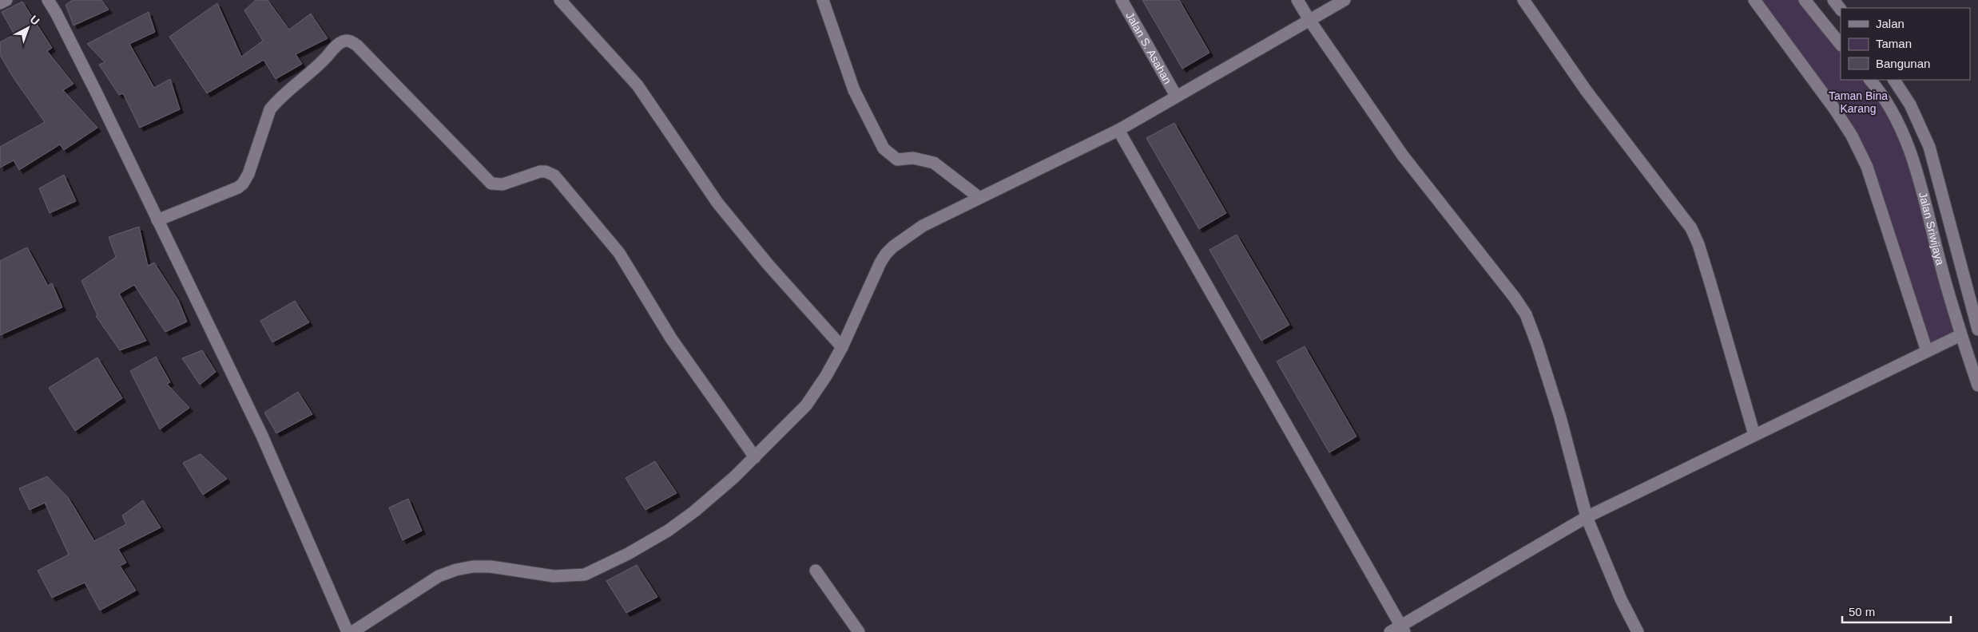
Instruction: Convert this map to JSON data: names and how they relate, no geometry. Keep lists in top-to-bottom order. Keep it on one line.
{"streets":{"street":["Jalan S. Asahan","Jalan Sriwijaya"]},"parks":["Taman Bina Karang"],"legend":["Jalan","Taman","Bangunan"],"scale_bar":"50 m","north":"top right"}
